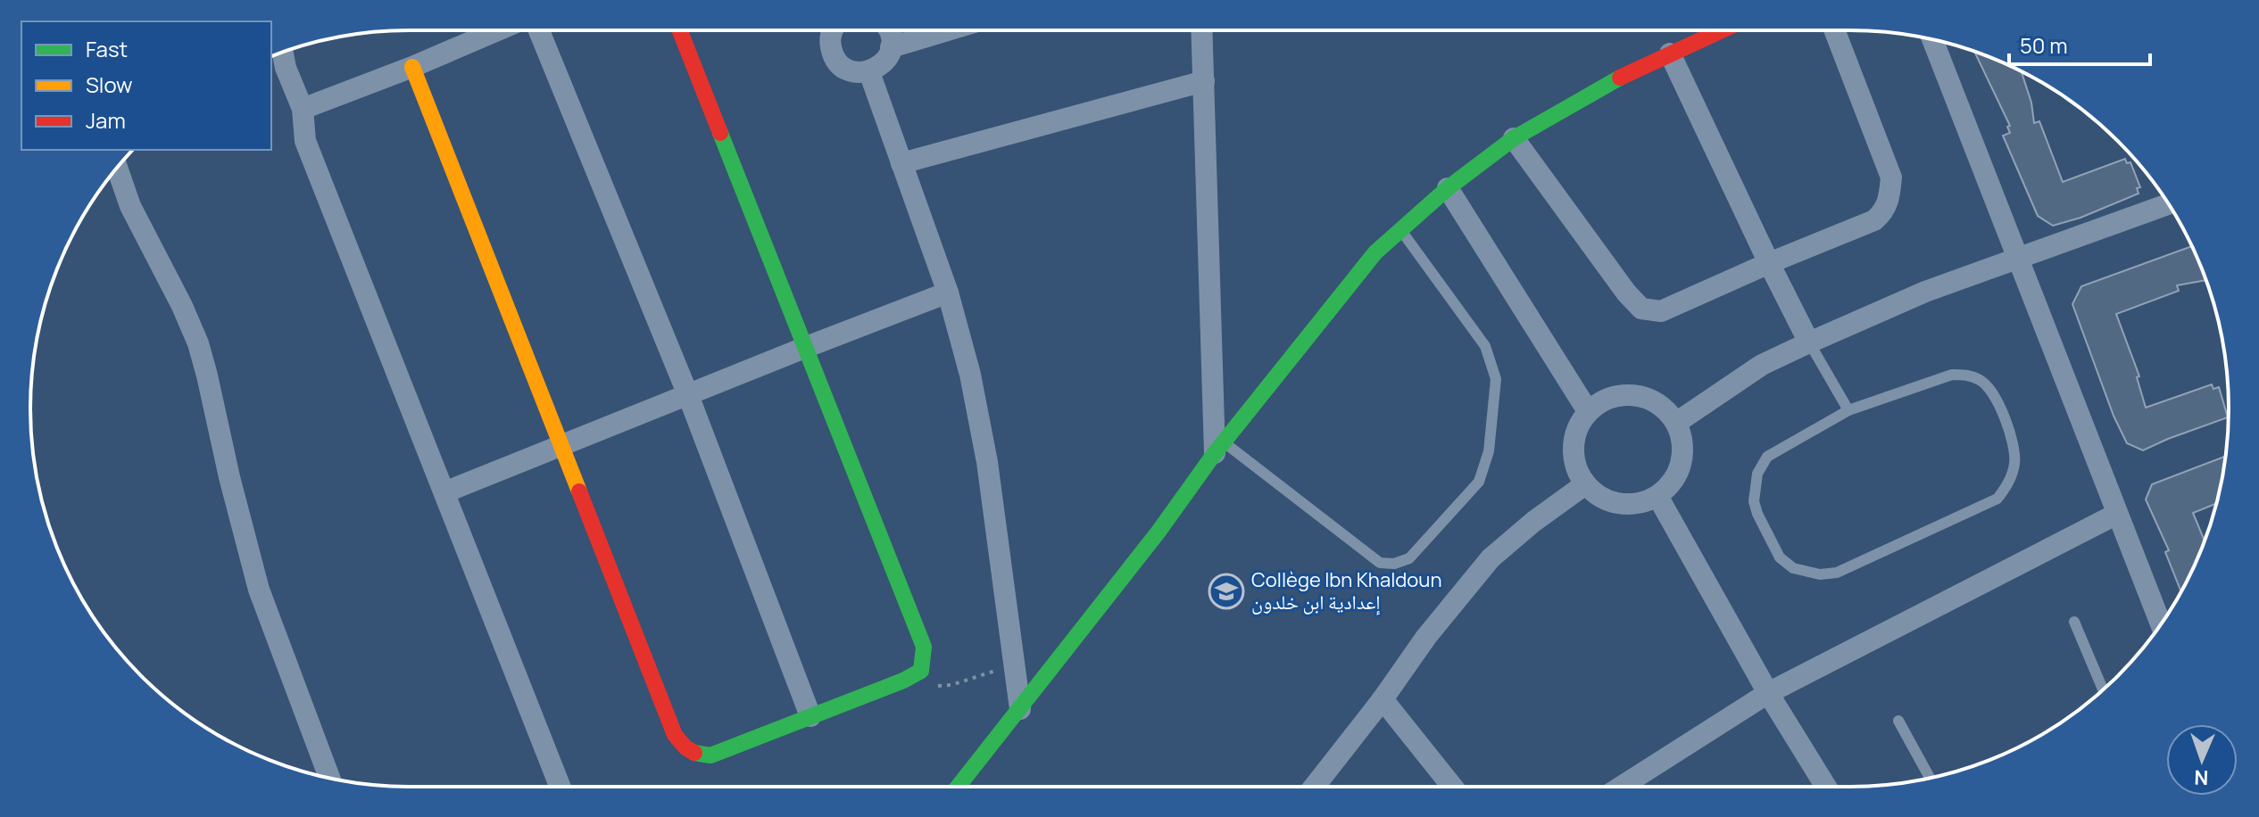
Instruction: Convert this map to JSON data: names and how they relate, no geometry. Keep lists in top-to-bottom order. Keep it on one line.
{"places":{"school or university":["Collège Ibn Khaldoun إعدادية ابن خلدون"]},"legend":["Fast","Slow","Jam"],"scale_bar":"50 m","north":"bottom"}
